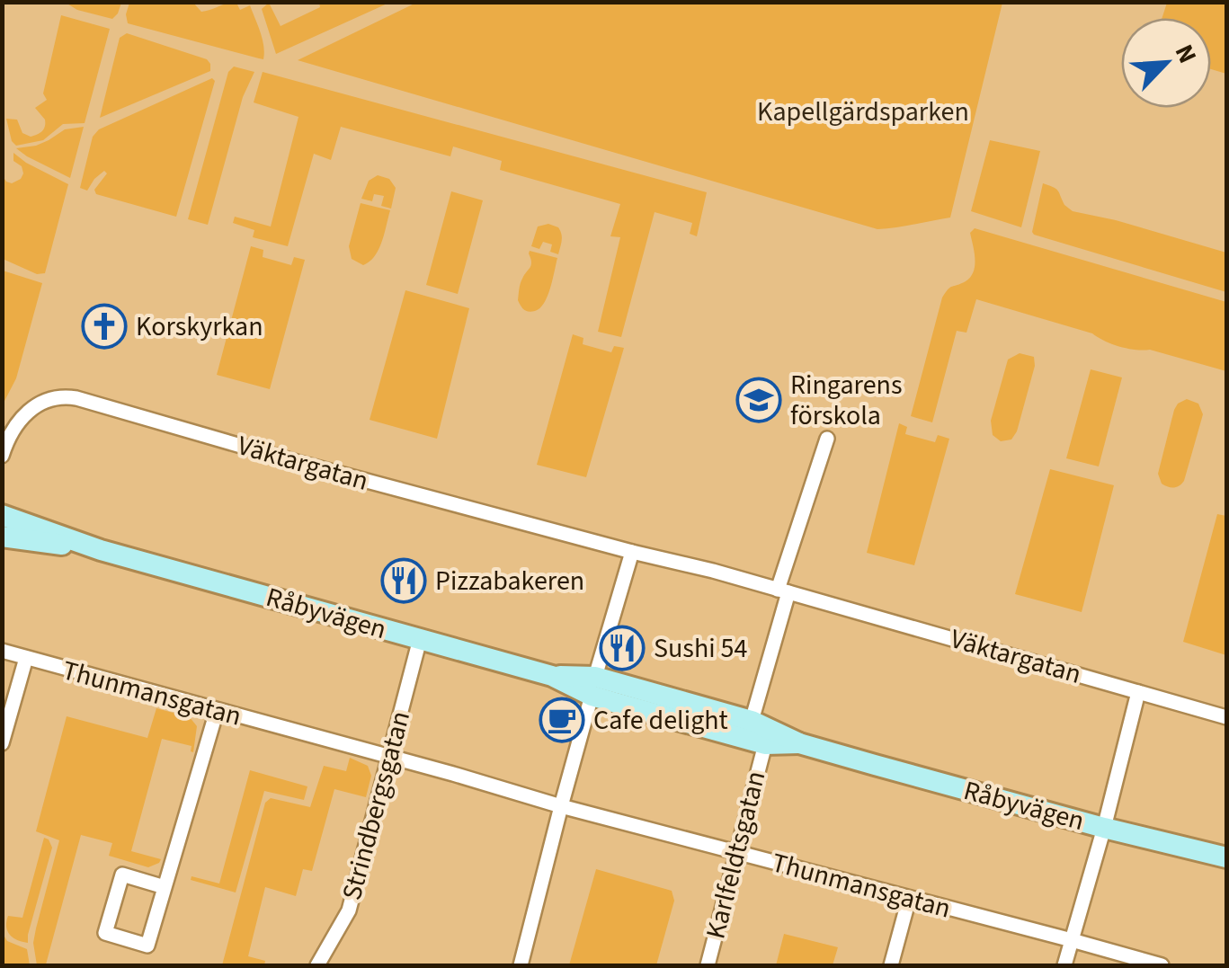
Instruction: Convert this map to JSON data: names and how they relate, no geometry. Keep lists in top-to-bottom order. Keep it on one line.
{"streets":{"main road":["Råbyvägen"],"street":["Väktargatan","Thunmansgatan","Strindbergsgatan","Karlfeldtsgatan"]},"crossings":[["Råbyvägen","Strindbergsgatan"],["Råbyvägen","Karlfeldtsgatan"],["Thunmansgatan","Strindbergsgatan"],["Thunmansgatan","Karlfeldtsgatan"]],"parks":["Kapellgärdsparken"],"places":{"church":["Korskyrkan"],"school or university":["Ringarens förskola"],"restaurant":["Pizzabakeren","Sushi 54"],"cafe":["Cafe delight"]},"north":"top right"}
